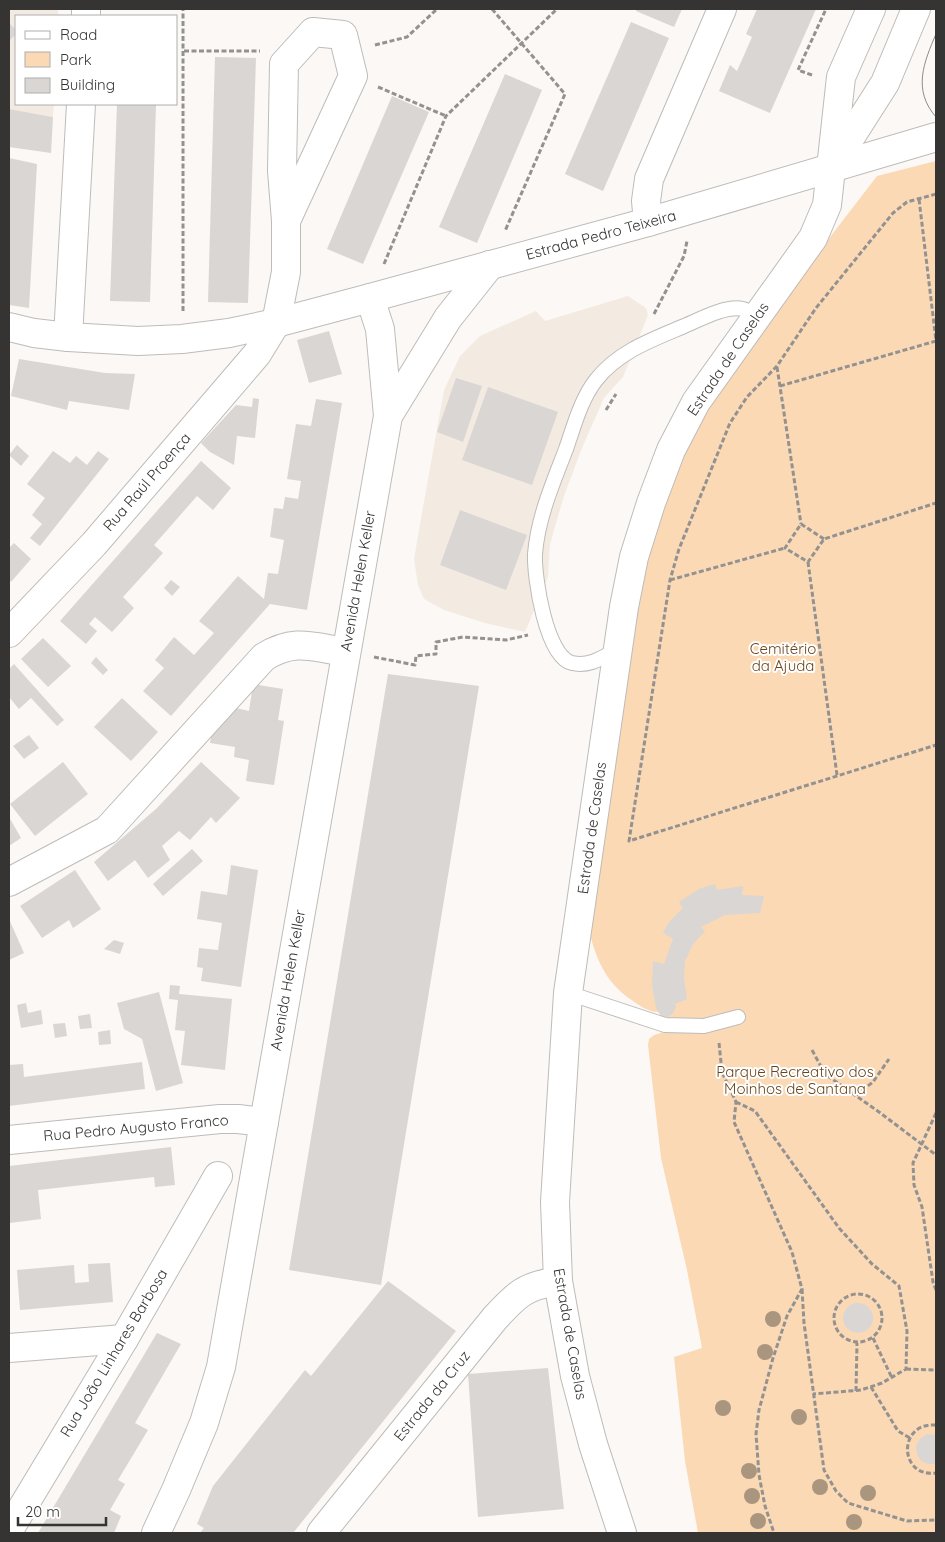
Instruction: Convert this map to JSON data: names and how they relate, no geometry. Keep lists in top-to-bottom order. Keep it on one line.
{"streets":{"street":["Estrada Pedro Teixeira","Estrada de Caselas","Rua Raúl Proença","Avenida Helen Keller","Rua Pedro Augusto Franco","Rua João Linhares Barbosa","Estrada da Cruz"]},"crossings":[["Estrada Pedro Teixeira","Estrada de Caselas"],["Estrada Pedro Teixeira","Rua Raúl Proença"],["Estrada Pedro Teixeira","Avenida Helen Keller"],["Estrada de Caselas","Estrada da Cruz"],["Avenida Helen Keller","Rua Pedro Augusto Franco"]],"parks":["Cemitério da Ajuda","Parque Recreativo dos Moinhos de Santana"],"legend":["Road","Park","Building"],"scale_bar":"20 m"}
